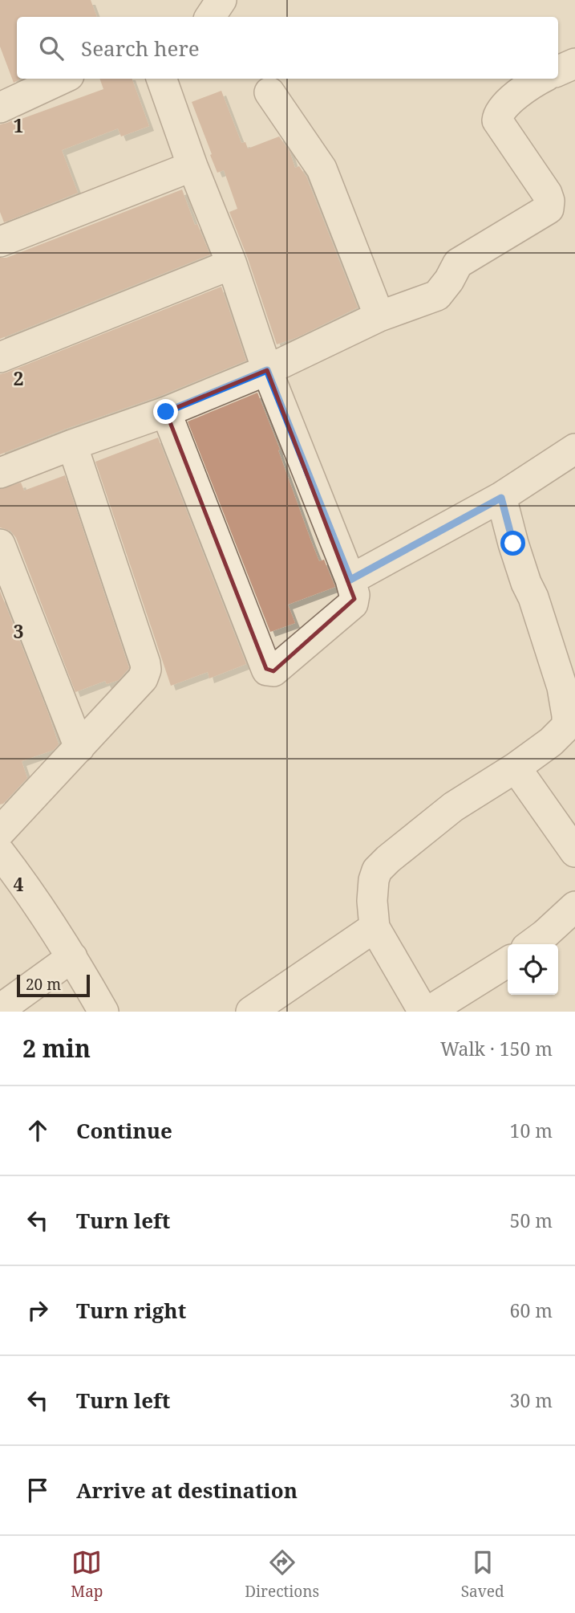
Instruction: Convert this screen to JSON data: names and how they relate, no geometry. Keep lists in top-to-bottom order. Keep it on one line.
{"scale_bar":"20 m","page":{"search":"Search here","scale":"20 m","heading":["2 min","Walk · 150 m"],"list":[["Continue","10 m"],["Turn left","50 m"],["Turn right","60 m"],["Turn left","30 m"],"Arrive at destination"],"nav":["Map","Directions","Saved"]},"grid":{"rows":["1","2","3","4"]}}
